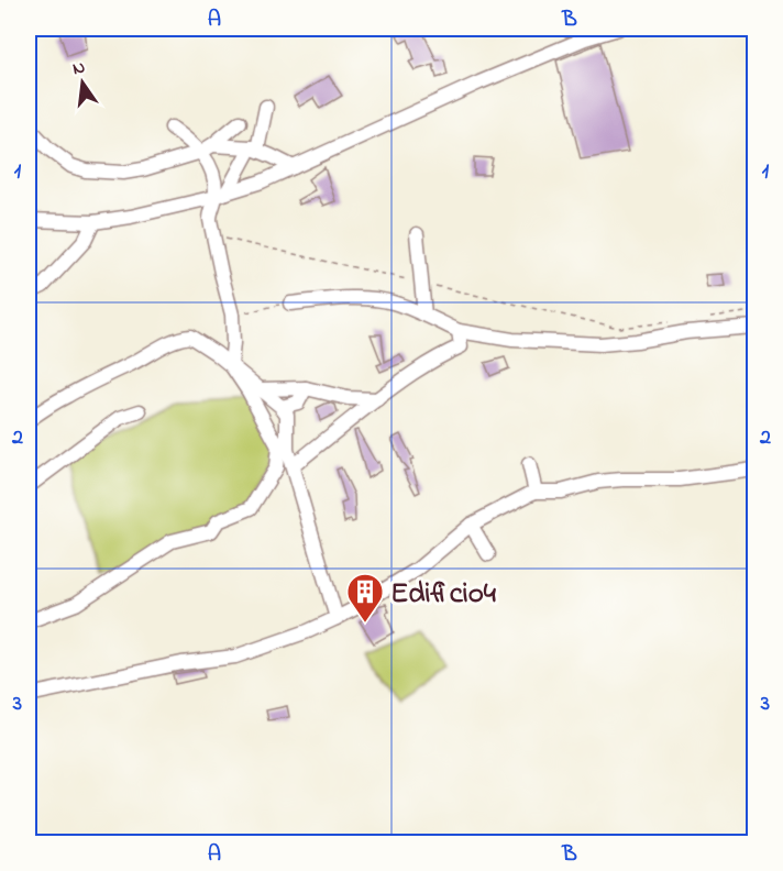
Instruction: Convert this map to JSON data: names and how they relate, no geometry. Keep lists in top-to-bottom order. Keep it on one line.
{"places":{"building":["Edificio4"]},"north":"top","grid":{"columns":["A","B"],"rows":["1","2","3"]}}
